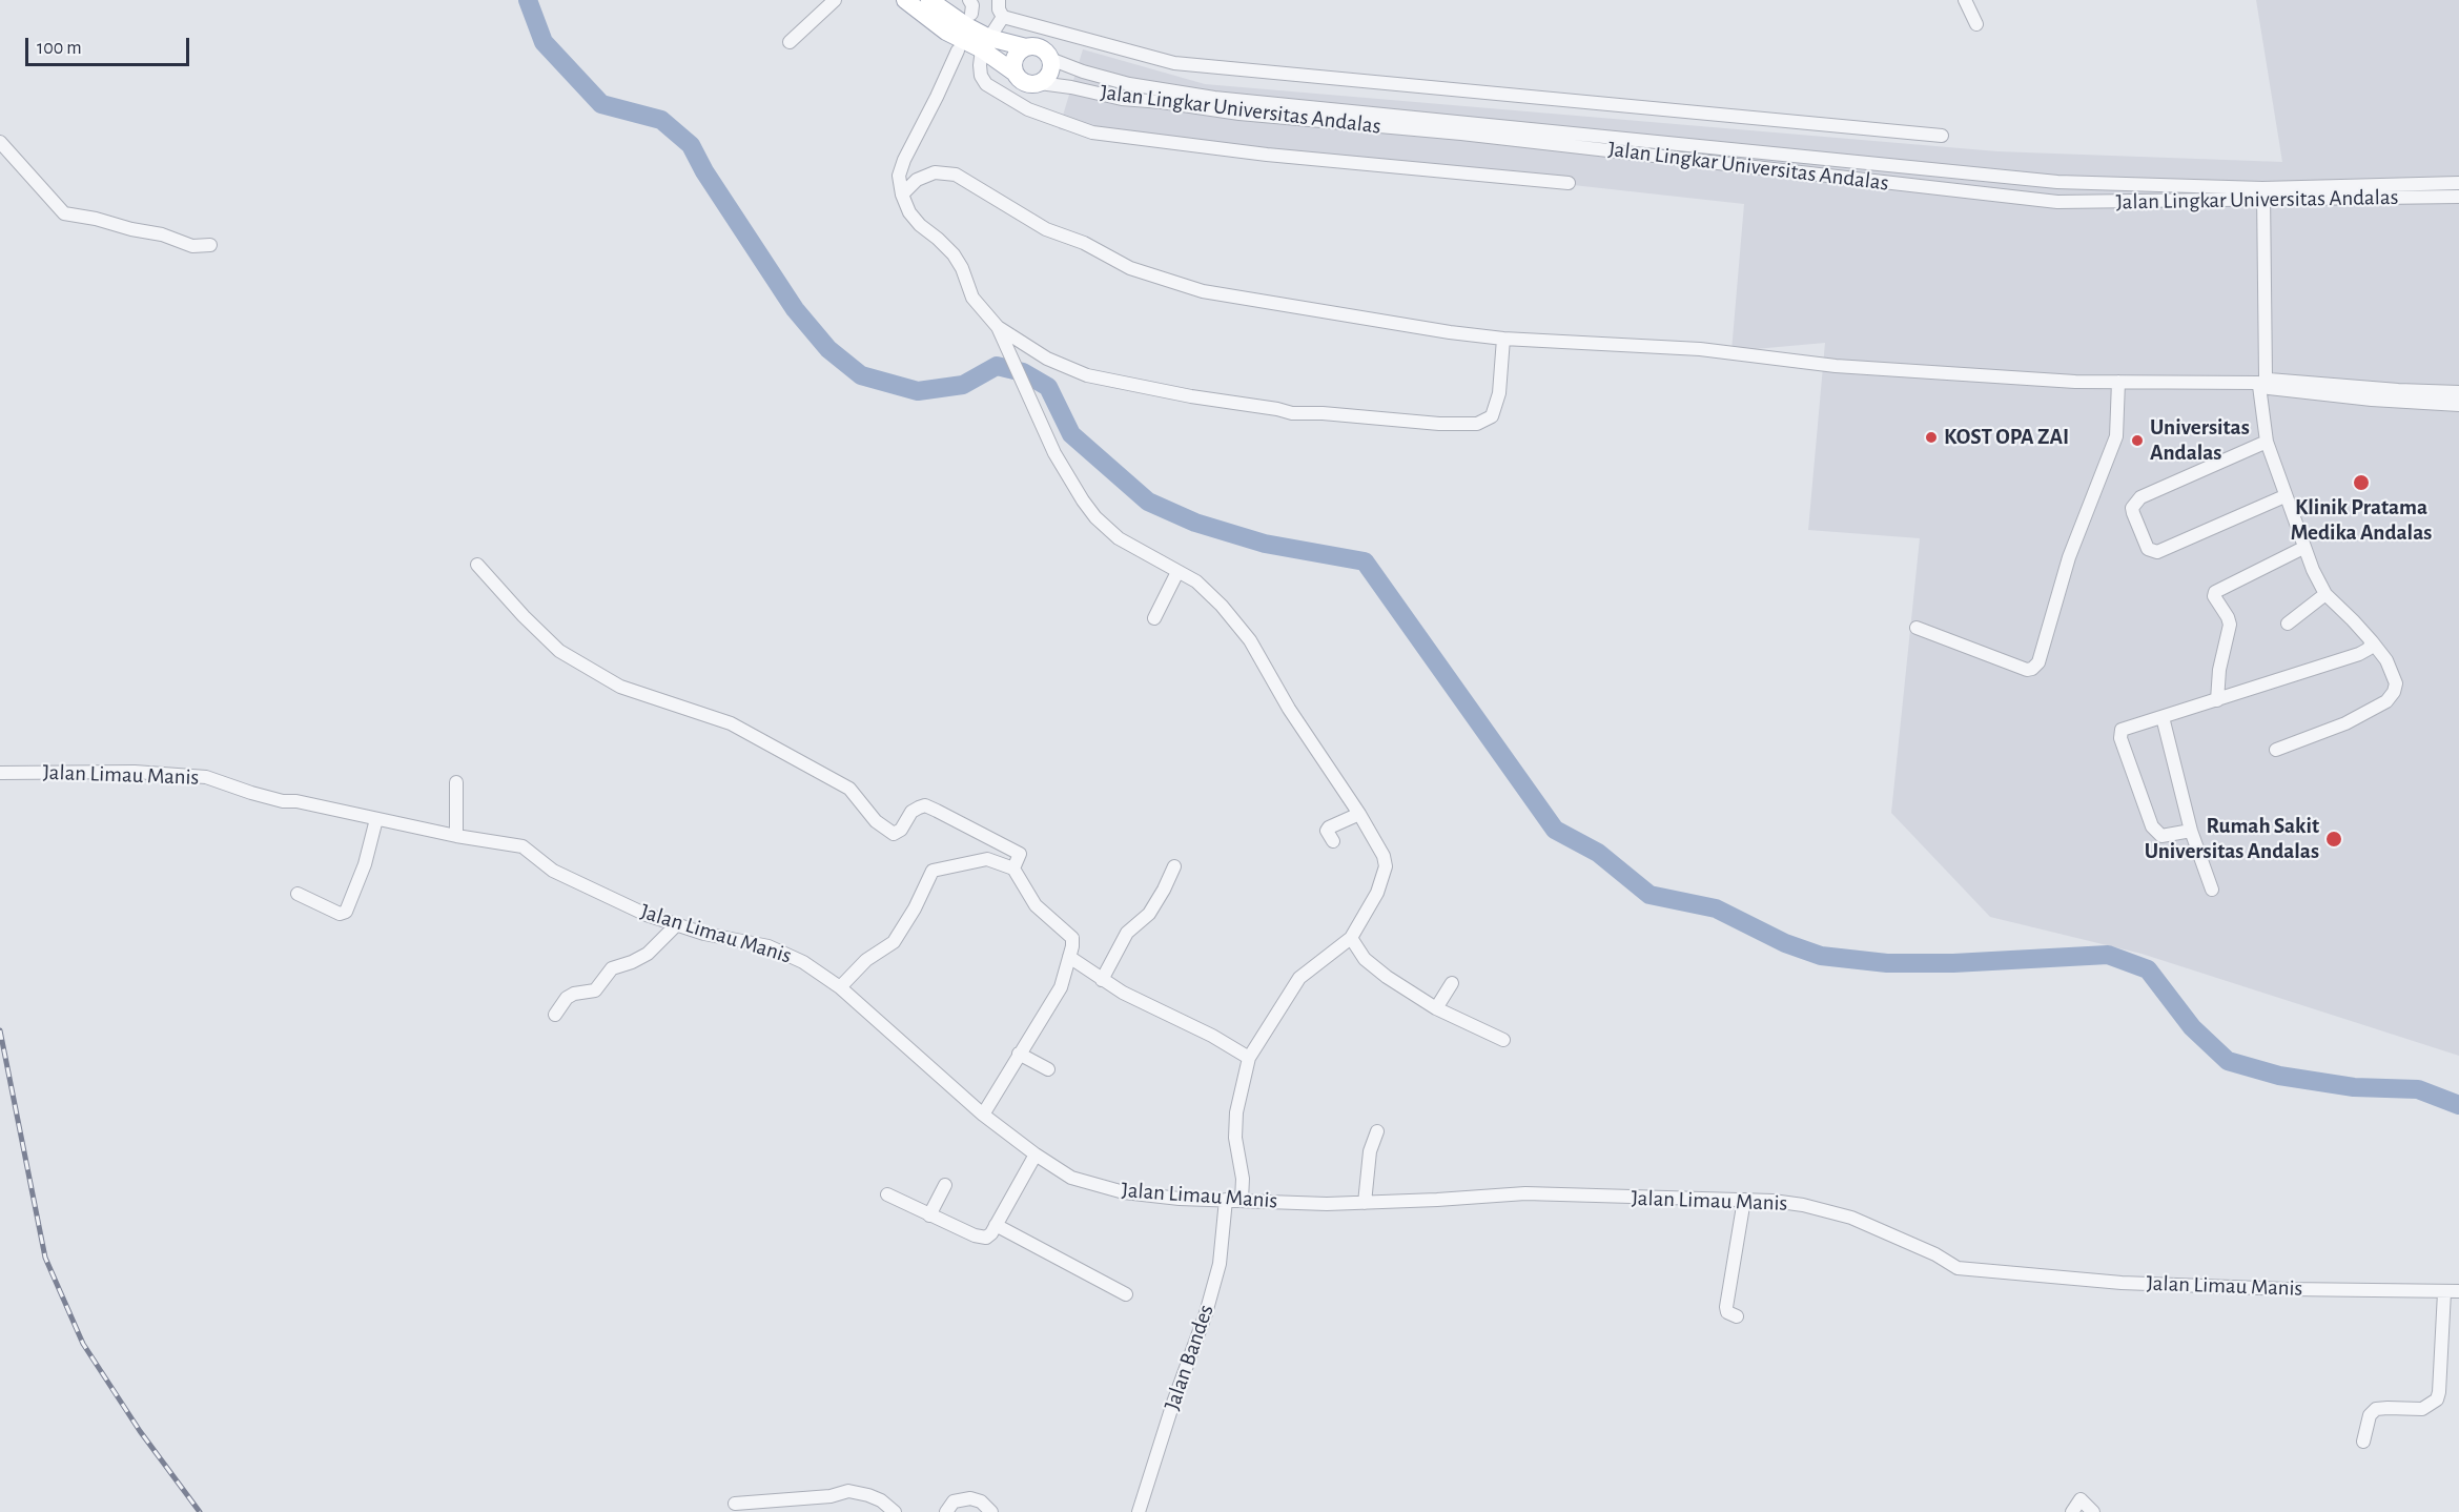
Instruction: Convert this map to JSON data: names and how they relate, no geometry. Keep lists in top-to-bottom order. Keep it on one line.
{"streets":{"street":["Jalan Lingkar Universitas Andalas","Jalan Limau Manis","Jalan Bandes"]},"crossings":[["Jalan Limau Manis","Jalan Bandes"]],"places":["KOST OPA ZAI","Universitas Andalas","Klinik Pratama Medika Andalas","Rumah Sakit Universitas Andalas"],"scale_bar":"100 m"}
